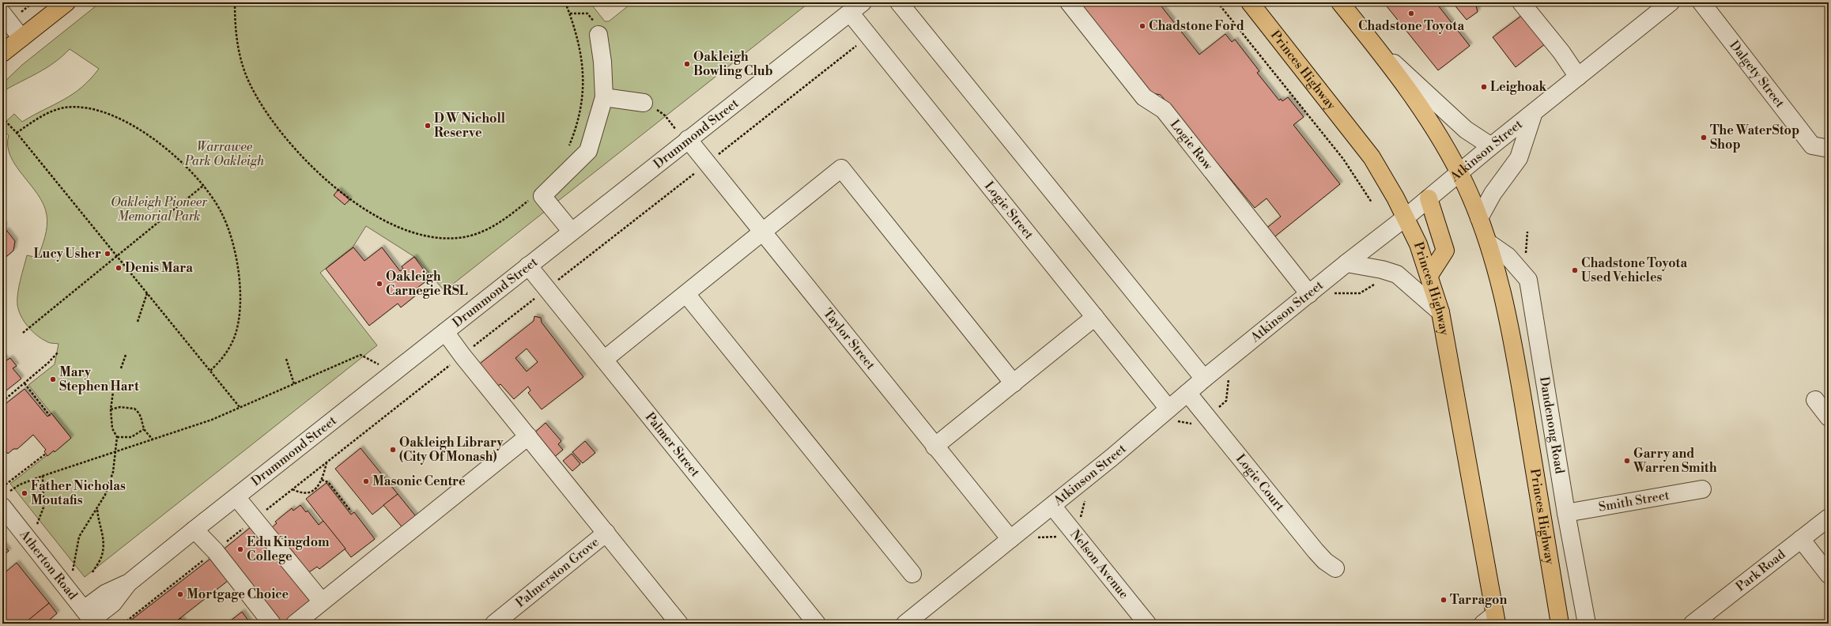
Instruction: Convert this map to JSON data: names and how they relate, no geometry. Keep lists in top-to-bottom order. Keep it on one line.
{"streets":{"highway":["Princes Highway"],"street":["Dalgety Street","Drummond Street","Logie Row","Atkinson Street","Logie Street","Taylor Street","Dandenong Road","Palmer Street","Logie Court","Smith Street","Atherton Road","Nelson Avenue","Park Road","Palmerston Grove"]},"crossings":[["Princes Highway","Atkinson Street"],["Princes Highway","Dandenong Road"],["Drummond Street","Logie Street"],["Drummond Street","Taylor Street"],["Drummond Street","Palmer Street"],["Drummond Street","Atherton Road"],["Logie Row","Atkinson Street"],["Atkinson Street","Logie Street"],["Atkinson Street","Taylor Street"],["Atkinson Street","Logie Court"],["Atkinson Street","Nelson Avenue"],["Dandenong Road","Smith Street"]],"parks":["Warrawee Park Oakleigh","Oakleigh Pioneer Memorial Park"],"places":["Chadstone Toyota","Chadstone Ford","Oakleigh Bowling Club","Leighoak","D W Nicholl Reserve","The WaterStop Shop","Lucy Usher","Denis Mara","Chadstone Toyota Used Vehicles","Oakleigh Carnegie RSL","Mary Stephen Hart","Oakleigh Library (City Of Monash)","Garry and Warren Smith","Masonic Centre","Father Nicholas Moutafis","Edu Kingdom College","Mortgage Choice","Tarragon"]}
